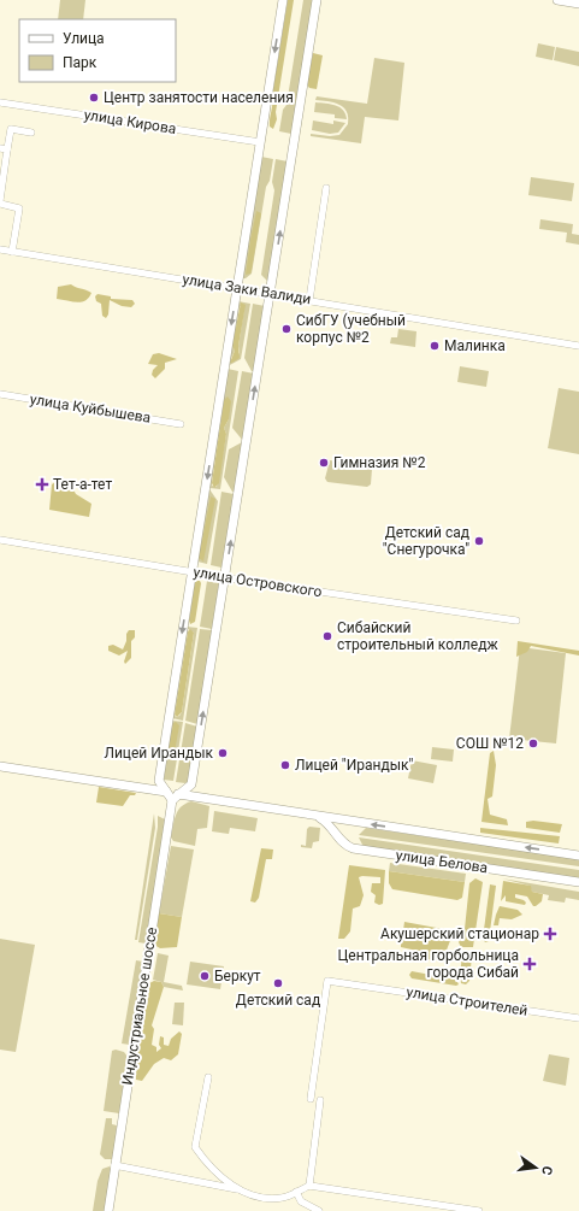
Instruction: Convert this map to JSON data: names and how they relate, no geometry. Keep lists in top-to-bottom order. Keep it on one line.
{"streets":{"main road":["улица Белова","Индустриальное шоссе"],"street":["улица Кирова","улица Заки Валиди","улица Куйбышева","улица Островского","улица Строителей"]},"places":{"other":["Центр занятости населения","СибГУ (учебный корпус №2","Малинка","Гимназия №2","Детский сад \"Снегурочка\"","Сибайский строительный колледж","СОШ №12","Лицей Ирандык","Лицей \"Ирандык\"","Беркут","Детский сад"],"health":["Тет-а-тет","Акушерский стационар","Центральная горбольница города Сибай"]},"legend":["Улица","Парк"],"north":"right"}
